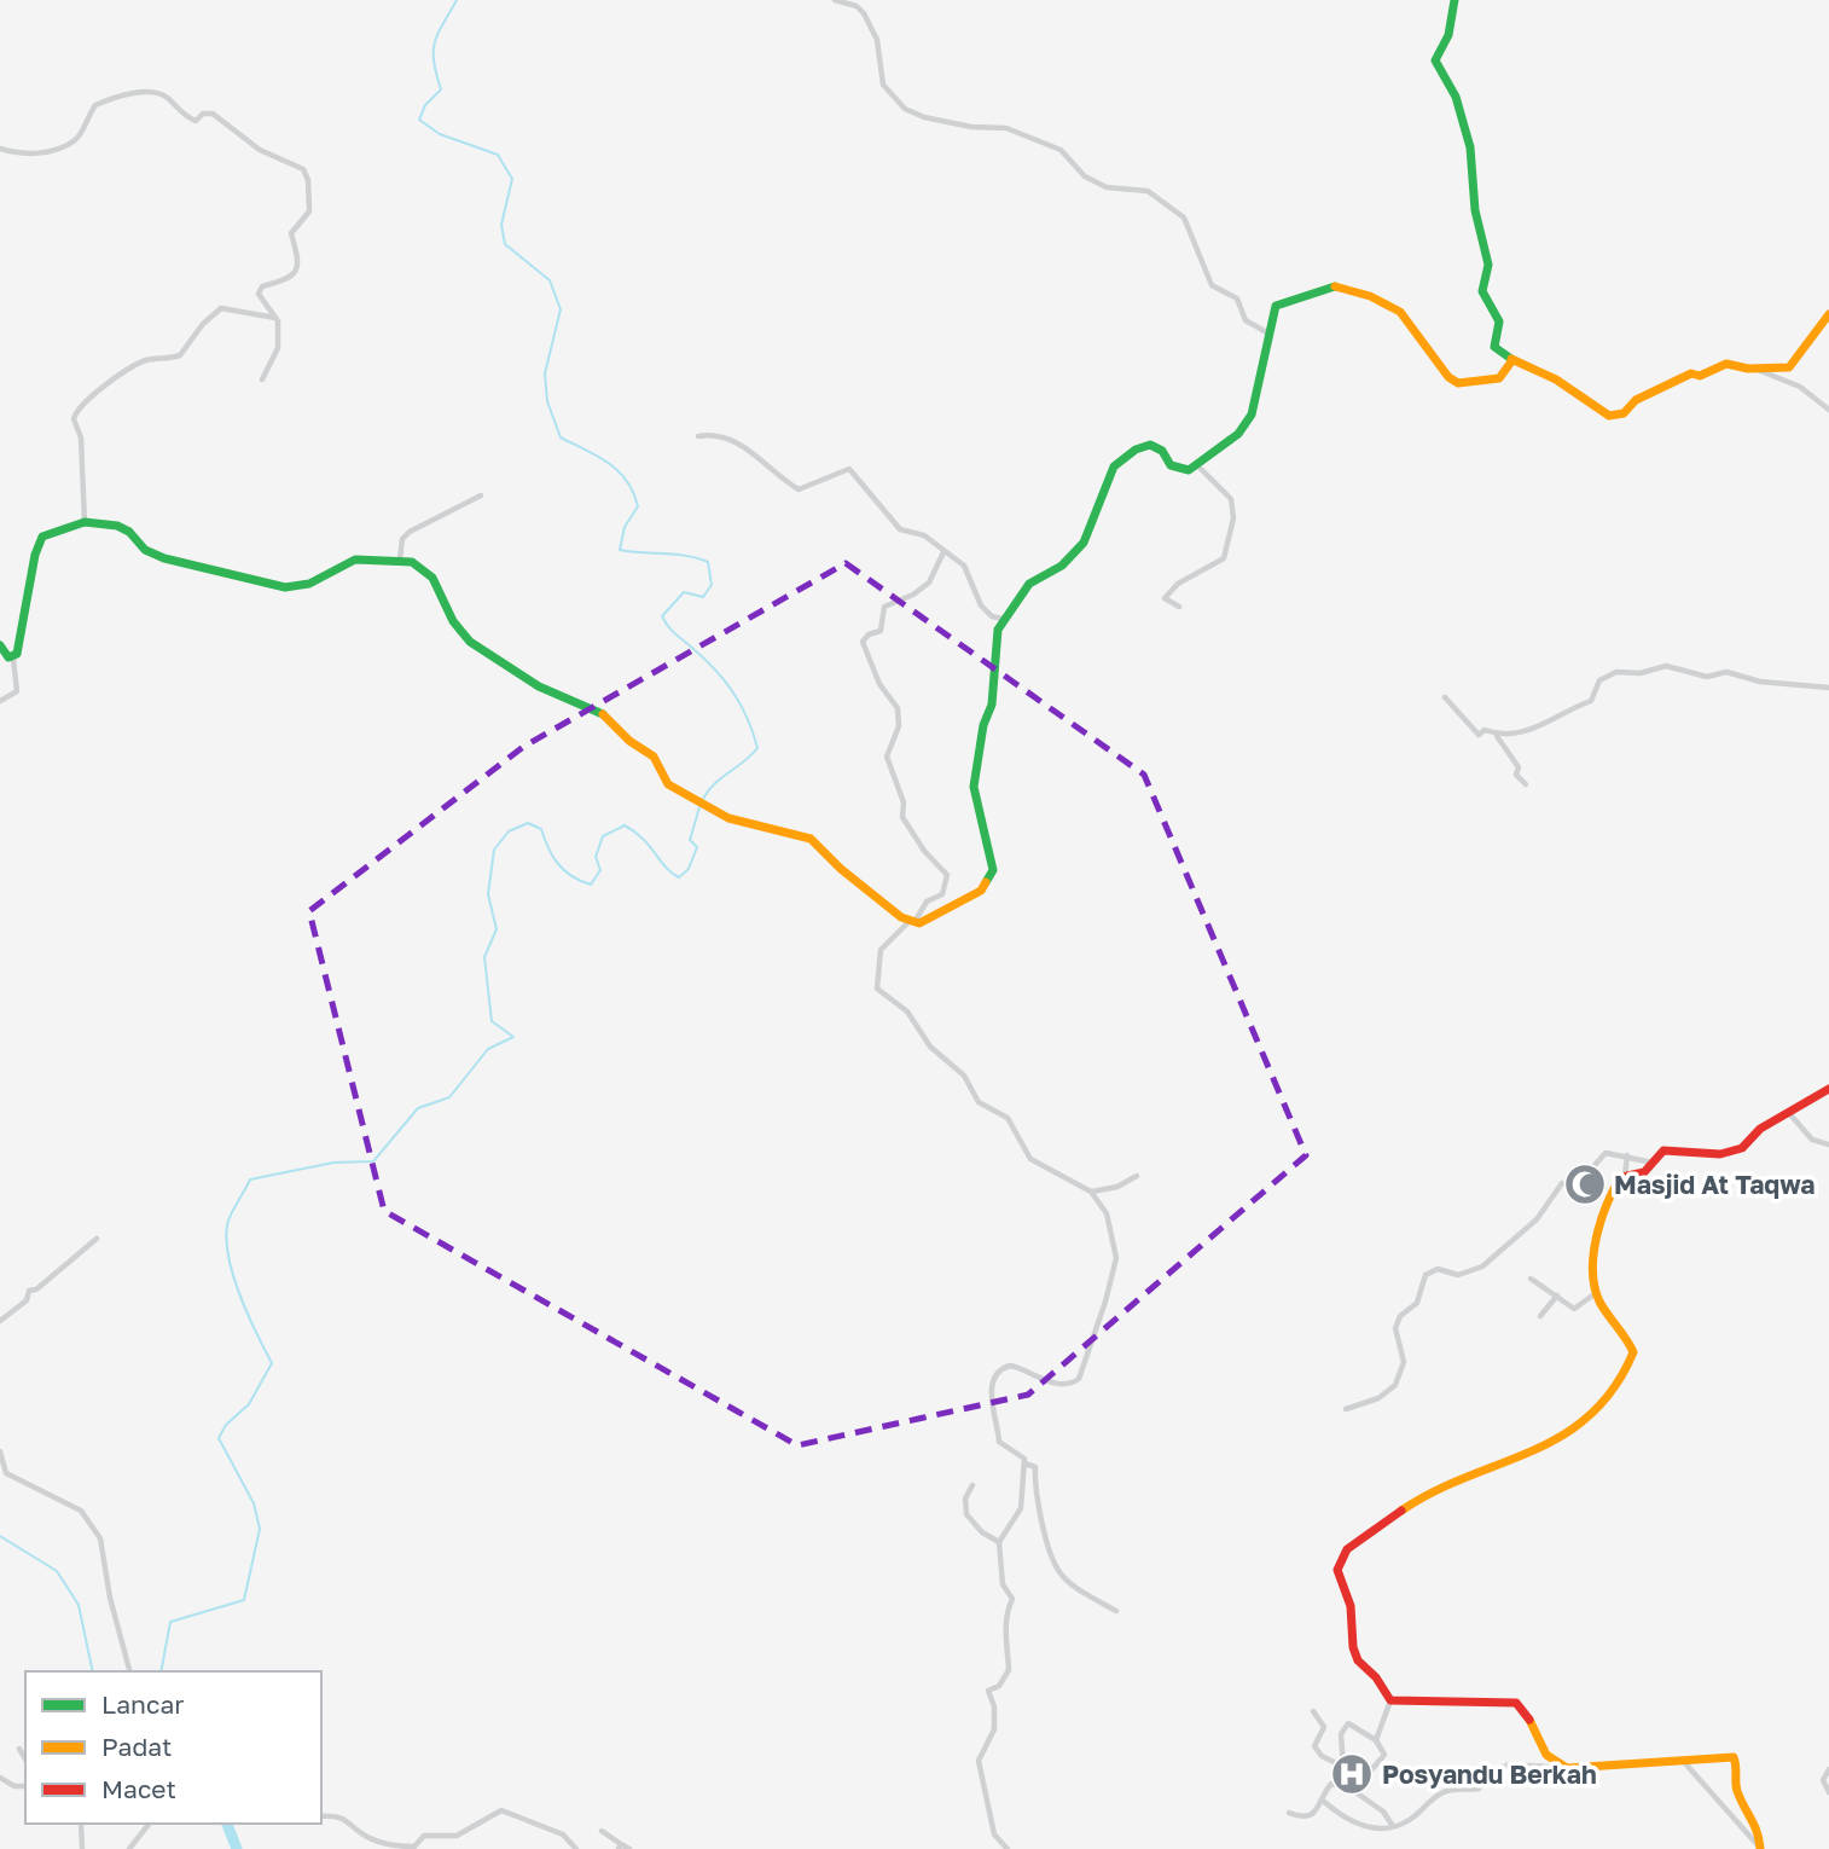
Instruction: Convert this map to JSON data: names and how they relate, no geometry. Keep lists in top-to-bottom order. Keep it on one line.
{"places":{"mosque":["Masjid At Taqwa"],"hospital":["Posyandu Berkah"]},"legend":["Lancar","Padat","Macet"]}
